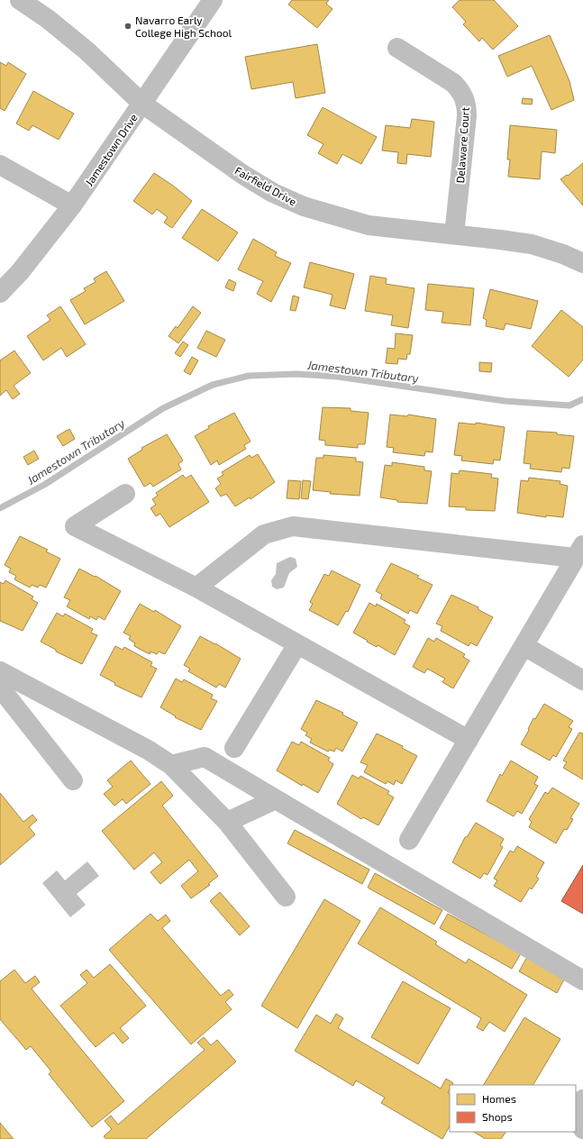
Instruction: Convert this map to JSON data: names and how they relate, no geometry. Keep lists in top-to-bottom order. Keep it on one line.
{"streets":{"street":["Delaware Court","Jamestown Drive","Fairfield Drive"]},"crossings":[["Delaware Court","Fairfield Drive"],["Jamestown Drive","Fairfield Drive"]],"water":["Jamestown Tributary"],"places":["Navarro Early College High School"],"legend":["Homes","Shops"]}
